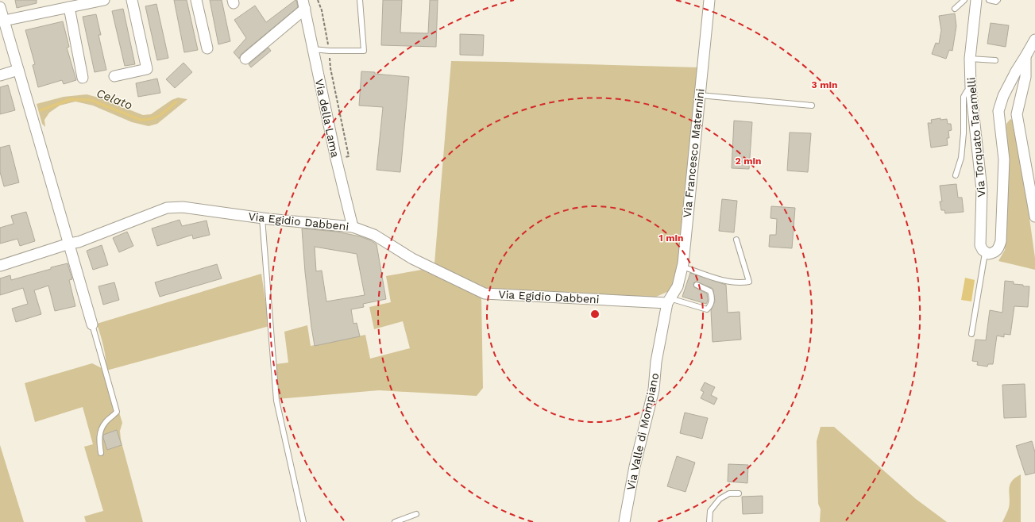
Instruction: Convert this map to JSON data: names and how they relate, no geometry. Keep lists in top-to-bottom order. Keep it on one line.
{"streets":{"street":["Via della Lama","Via Torquato Taramelli","Via Francesco Maternini","Via Egidio Dabbeni","Via Valle di Mompiano"]},"crossings":[["Via della Lama","Via Egidio Dabbeni"],["Via Francesco Maternini","Via Egidio Dabbeni"],["Via Francesco Maternini","Via Valle di Mompiano"],["Via Egidio Dabbeni","Via Valle di Mompiano"]],"water":["Celato"],"rings":["3 min","2 min","1 min"]}
